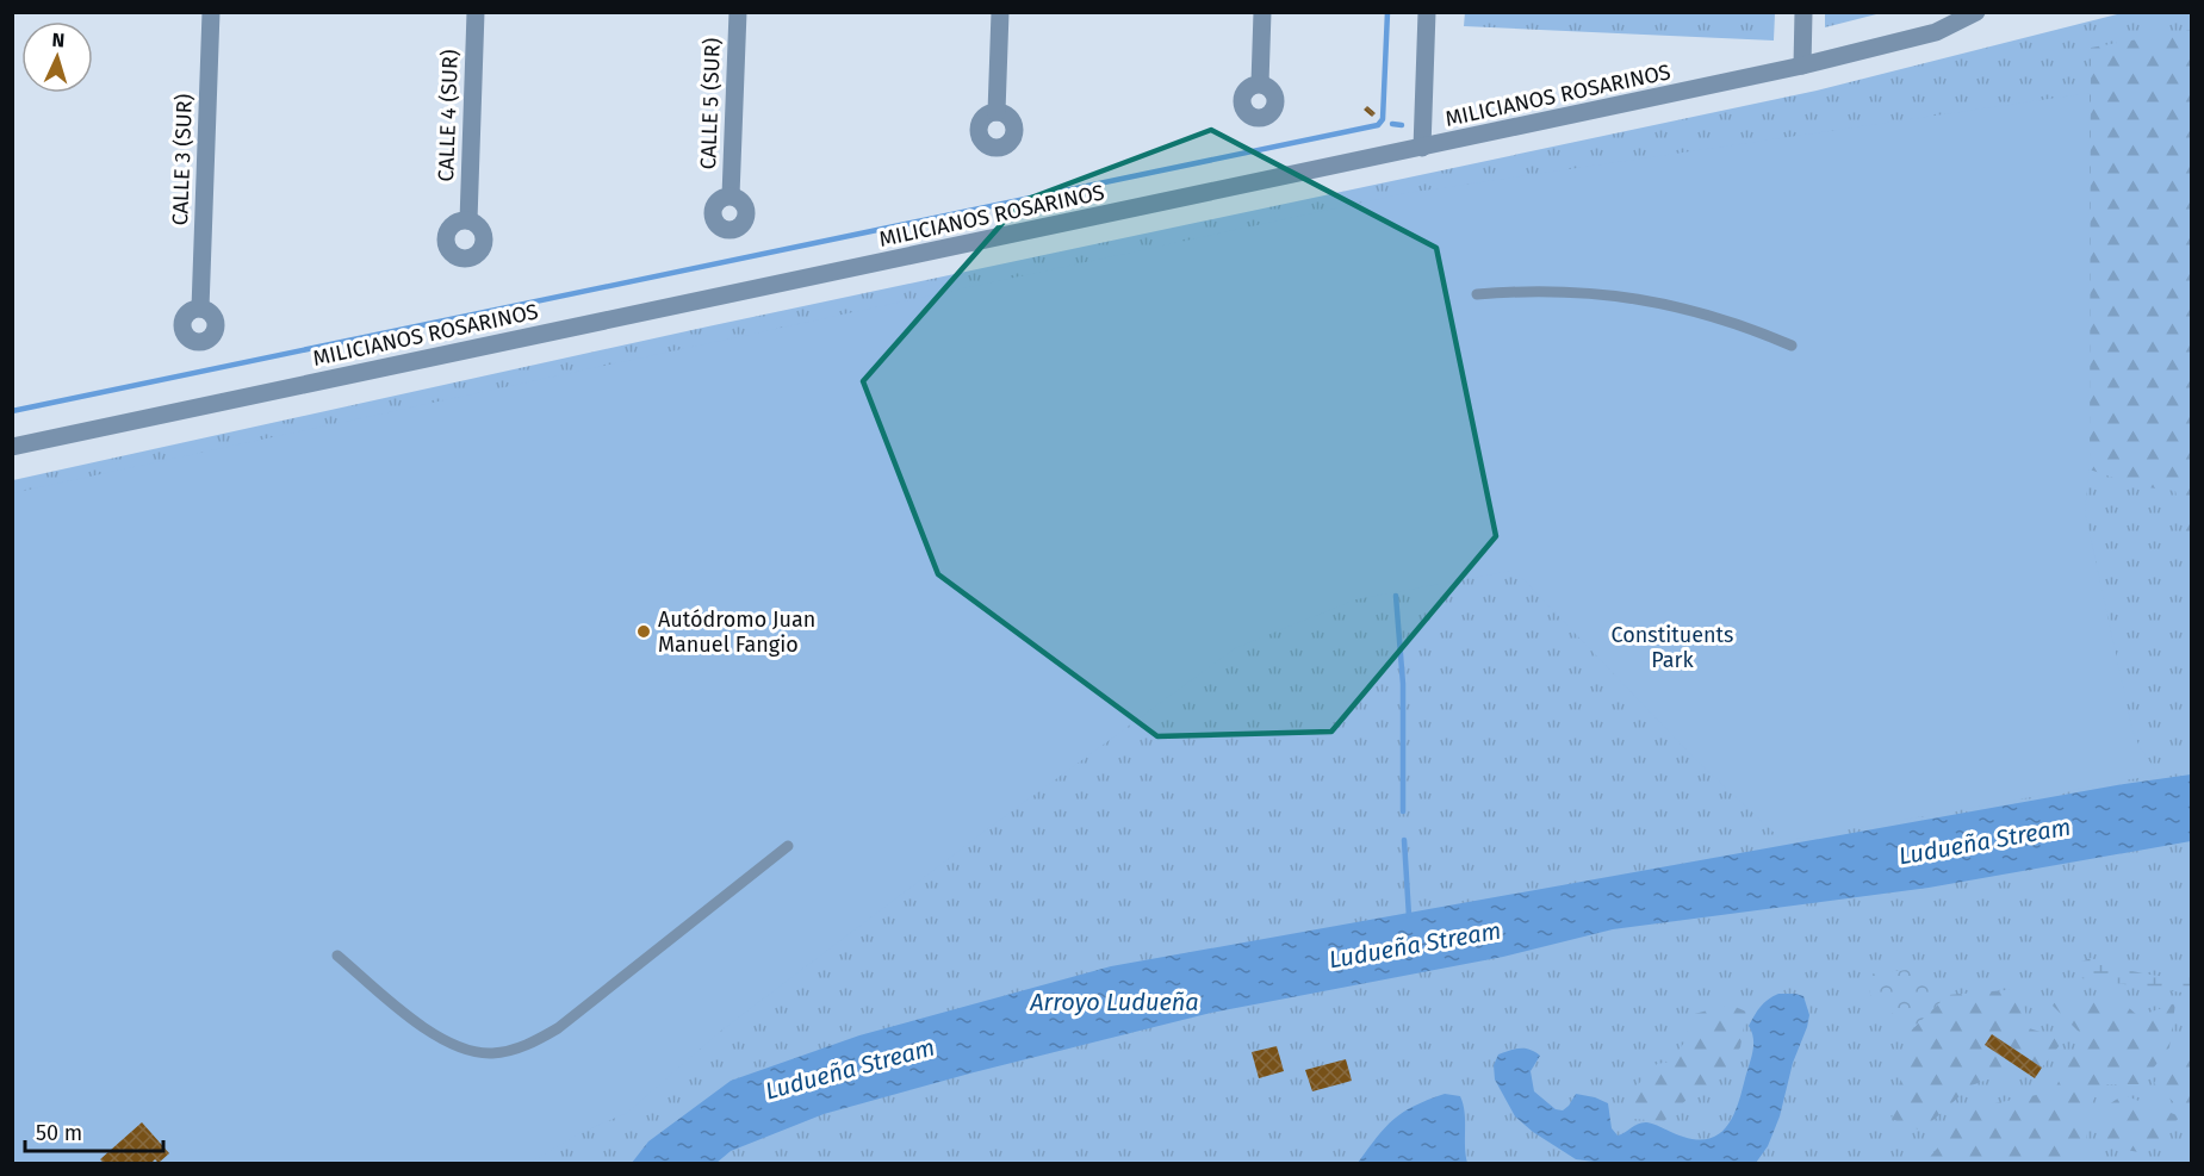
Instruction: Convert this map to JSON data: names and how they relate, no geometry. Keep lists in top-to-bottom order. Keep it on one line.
{"streets":{"street":["MILICIANOS ROSARINOS","CALLE 5 (SUR)","CALLE 4 (SUR)","CALLE 3 (SUR)"]},"water":["Ludueña Stream","Arroyo Ludueña"],"parks":["Constituents Park"],"places":["Autódromo Juan Manuel Fangio"],"scale_bar":"50 m","north":"top"}
